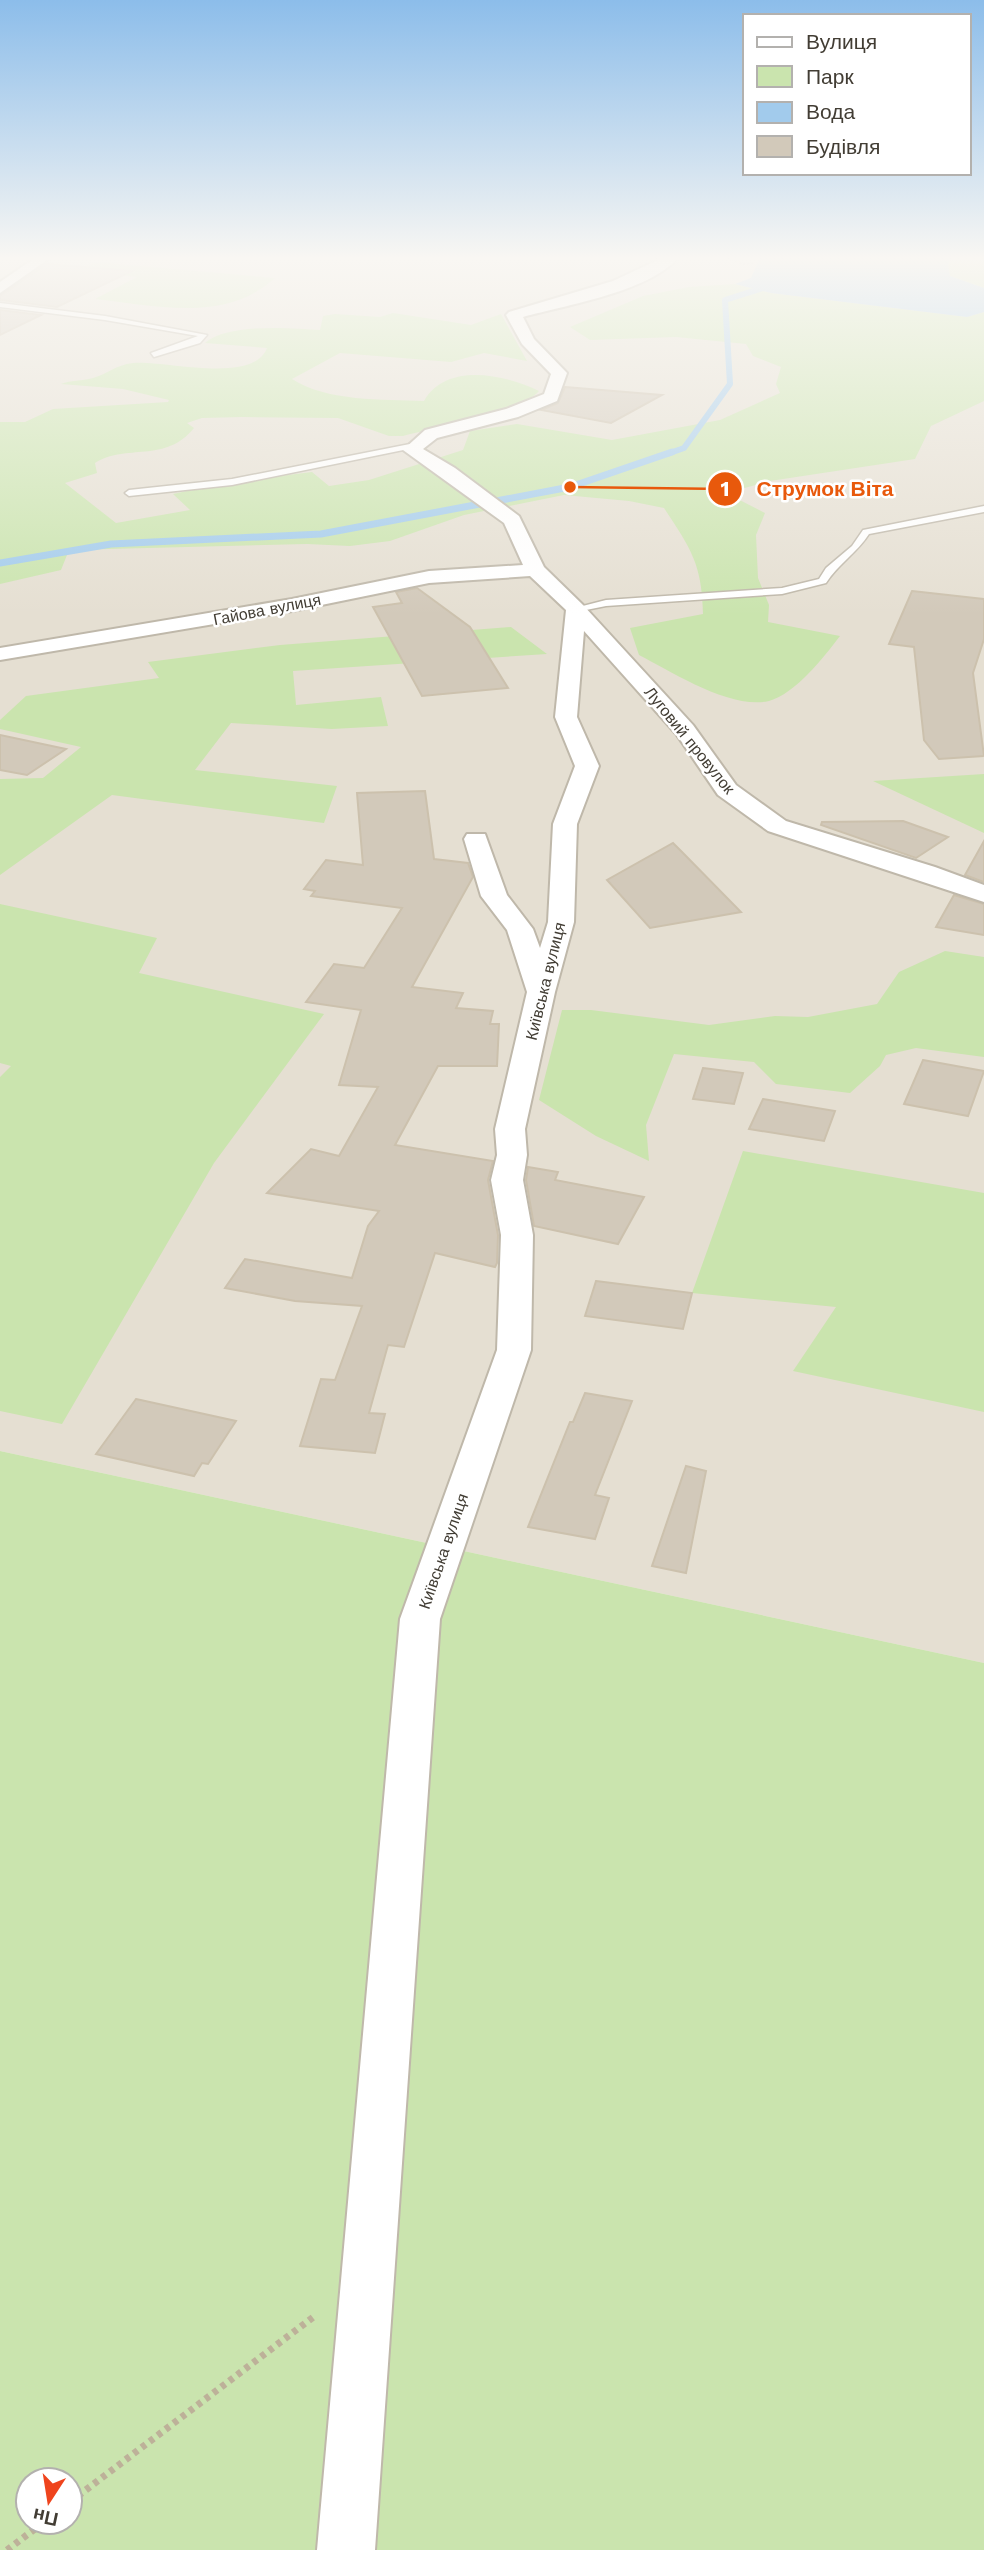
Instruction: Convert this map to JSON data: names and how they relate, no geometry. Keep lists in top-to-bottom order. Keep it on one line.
{"streets":{"street":["Гайова вулиця","Луговий провулок","Київська вулиця"]},"crossings":[["Луговий провулок","Київська вулиця"]],"places":["Струмок Віта"],"legend":["Вулиця","Парк","Вода","Будівля"],"north":"bottom"}
